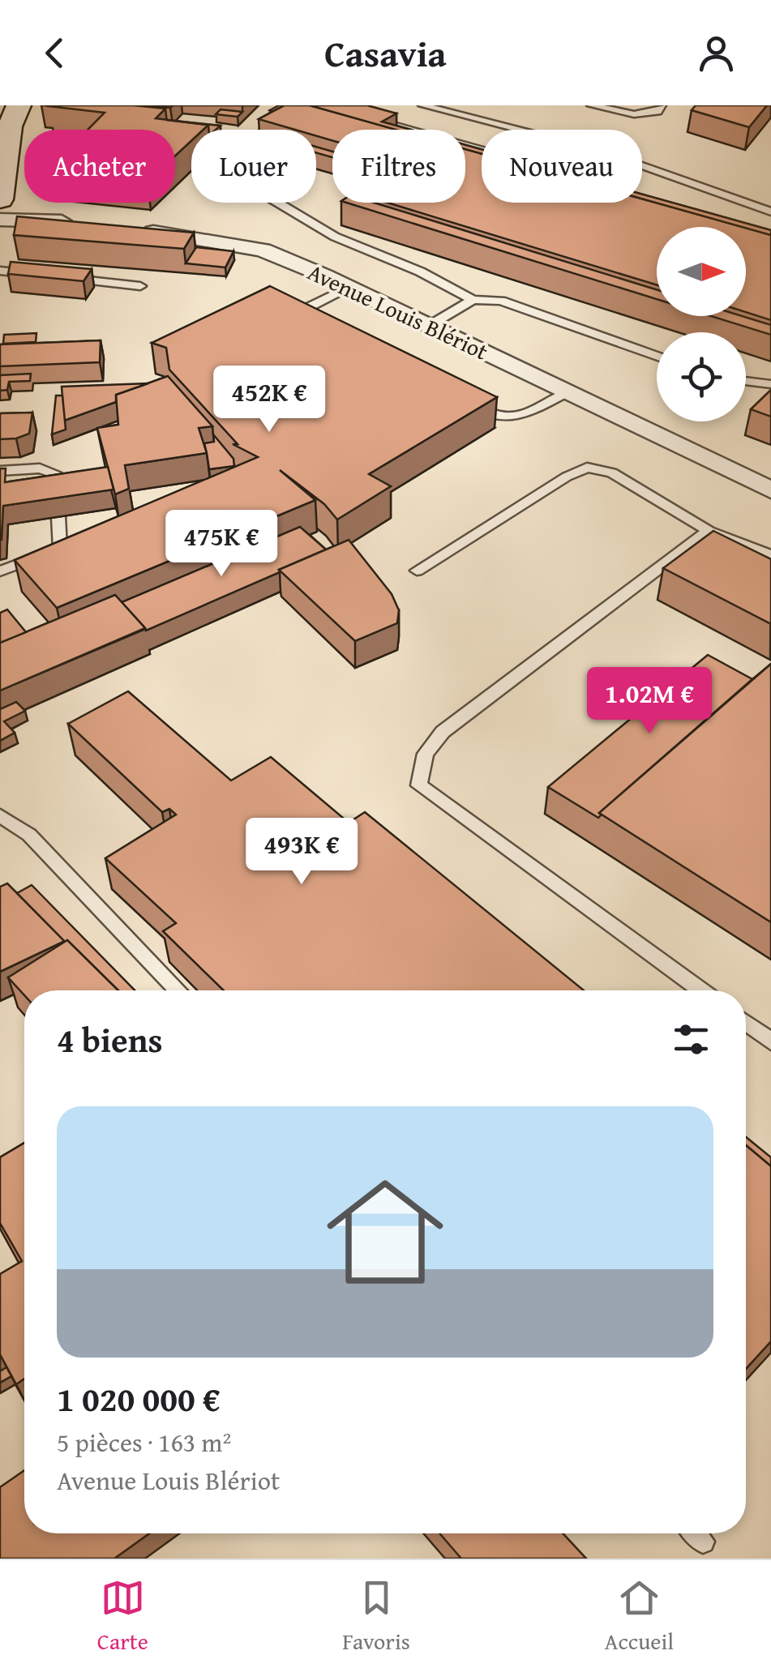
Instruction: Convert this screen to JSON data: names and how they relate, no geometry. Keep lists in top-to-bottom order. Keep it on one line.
{"streets":{"street":["Avenue Louis Blériot"]},"north":"right","page":{"header":"Casavia","chip":["Acheter","Louer","Filtres","Nouveau"],"price":["452K €","475K €","1.02M €","493K €"],"heading":"4 biens","list":[{"name":"1 020 000 €","note":"5 pièces · 163 m² · Avenue Louis Blériot"}],"tabs":["Carte","Favoris","Accueil"]}}
